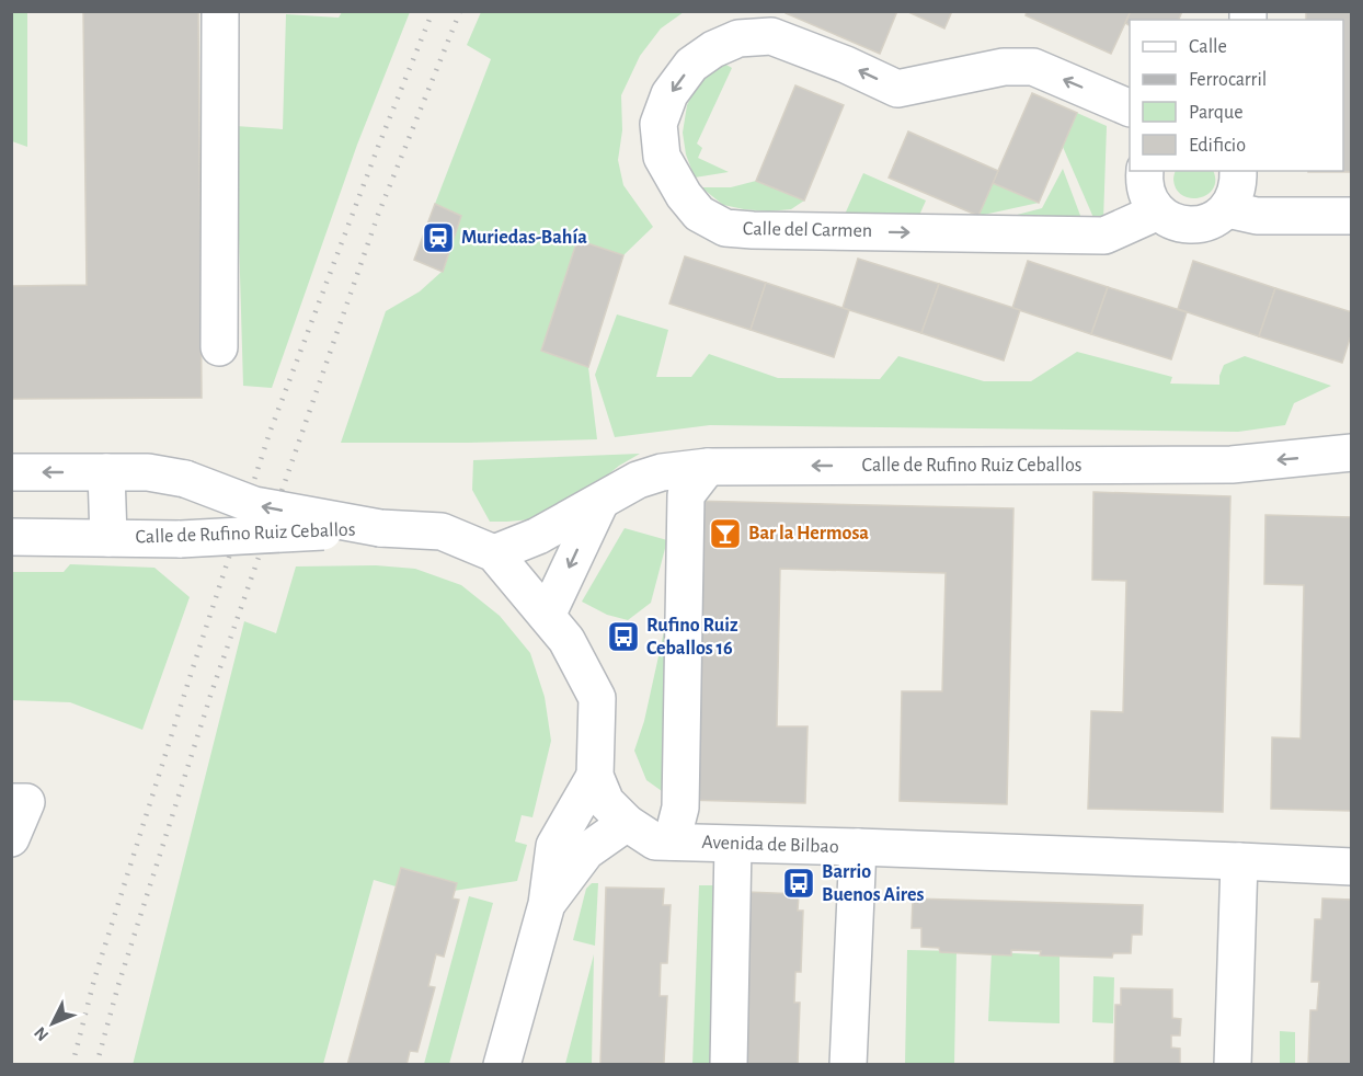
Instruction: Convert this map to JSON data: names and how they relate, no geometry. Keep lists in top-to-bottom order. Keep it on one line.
{"streets":{"street":["Calle del Carmen","Calle de Rufino Ruiz Ceballos","Avenida de Bilbao"]},"crossings":[["Calle de Rufino Ruiz Ceballos","Avenida de Bilbao"]],"places":{"station":["Muriedas-Bahía"],"bar":["Bar la Hermosa"],"bus stop":["Rufino Ruiz Ceballos 16","Barrio Buenos Aires"]},"legend":["Calle","Ferrocarril","Parque","Edificio"],"north":"bottom left"}
